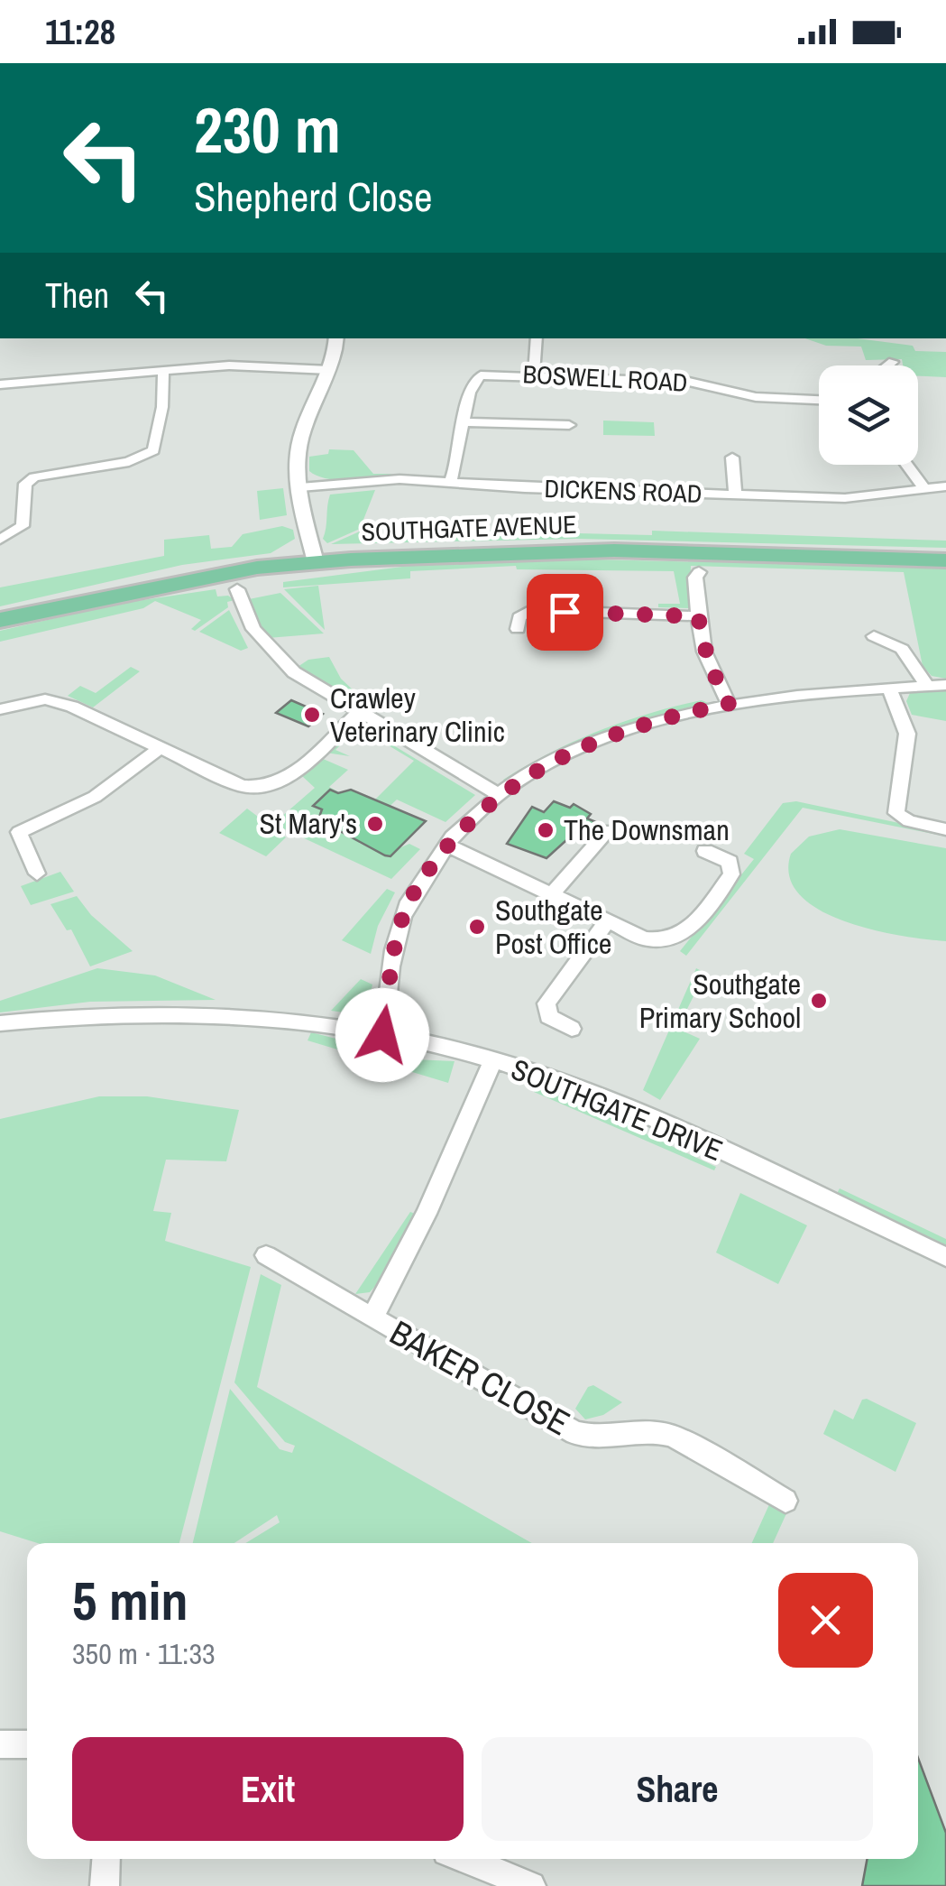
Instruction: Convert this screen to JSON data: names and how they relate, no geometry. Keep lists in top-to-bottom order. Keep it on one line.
{"streets":{"main road":["SOUTHGATE AVENUE"],"street":["BOSWELL ROAD","DICKENS ROAD","SOUTHGATE DRIVE","BAKER CLOSE"]},"crossings":[["BOSWELL ROAD","DICKENS ROAD"],["SOUTHGATE DRIVE","BAKER CLOSE"]],"places":["Crawley Veterinary Clinic","St Mary's","The Downsman","Southgate Post Office","Southgate Primary School"],"page":{"status":"11:28","turn":["230 m","Shepherd Close"],"then":"Then","heading":["5 min","350 m · 11:33"],"buttons":["Exit","Share"]}}
